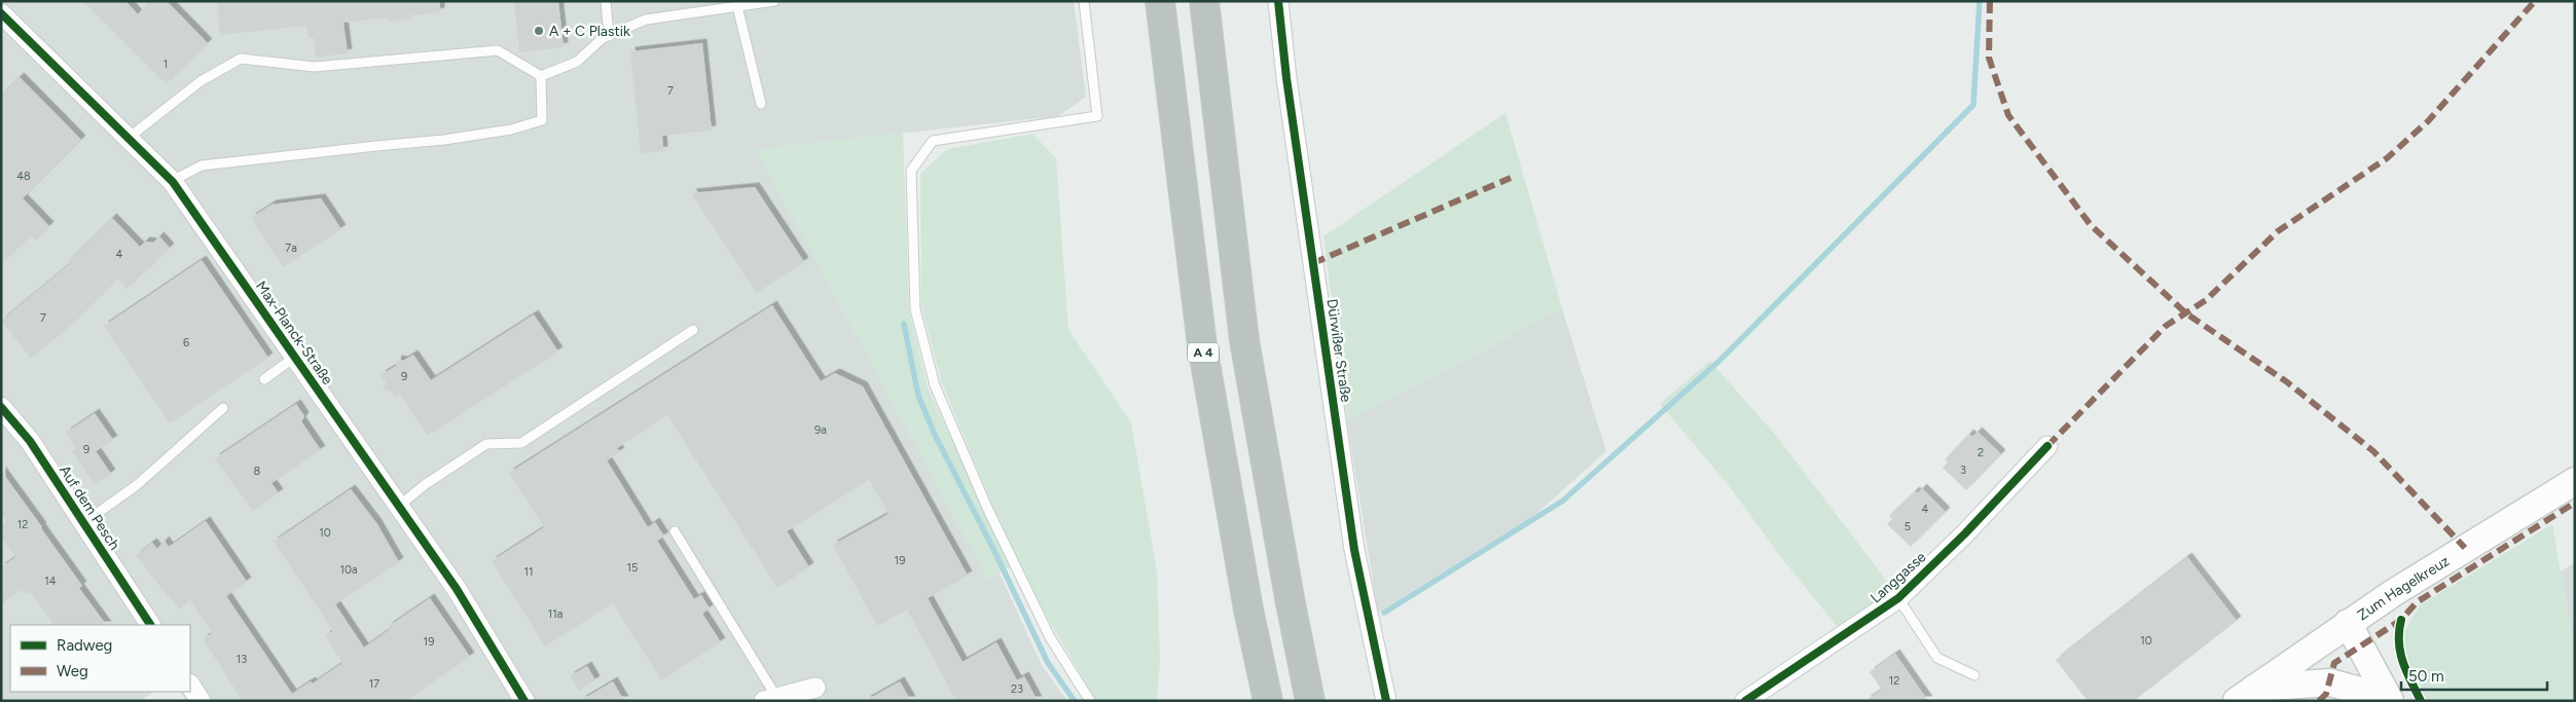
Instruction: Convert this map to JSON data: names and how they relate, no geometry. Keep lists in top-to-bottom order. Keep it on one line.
{"streets":{"highway":["A 4"],"main road":["Zum Hagelkreuz"],"street":["Max-Planck-Straße","Dürwißer Straße","Auf dem Pesch","Langgasse"]},"places":["A + C Plastik"],"house_numbers":["1","7","48","7a","4","7","6","9","9a","9","2","3","8","4","12","5","10","19","15","10a","11","14","11a","10","19","13","12","17","23"],"legend":["Radweg","Weg"],"scale_bar":"50 m"}
